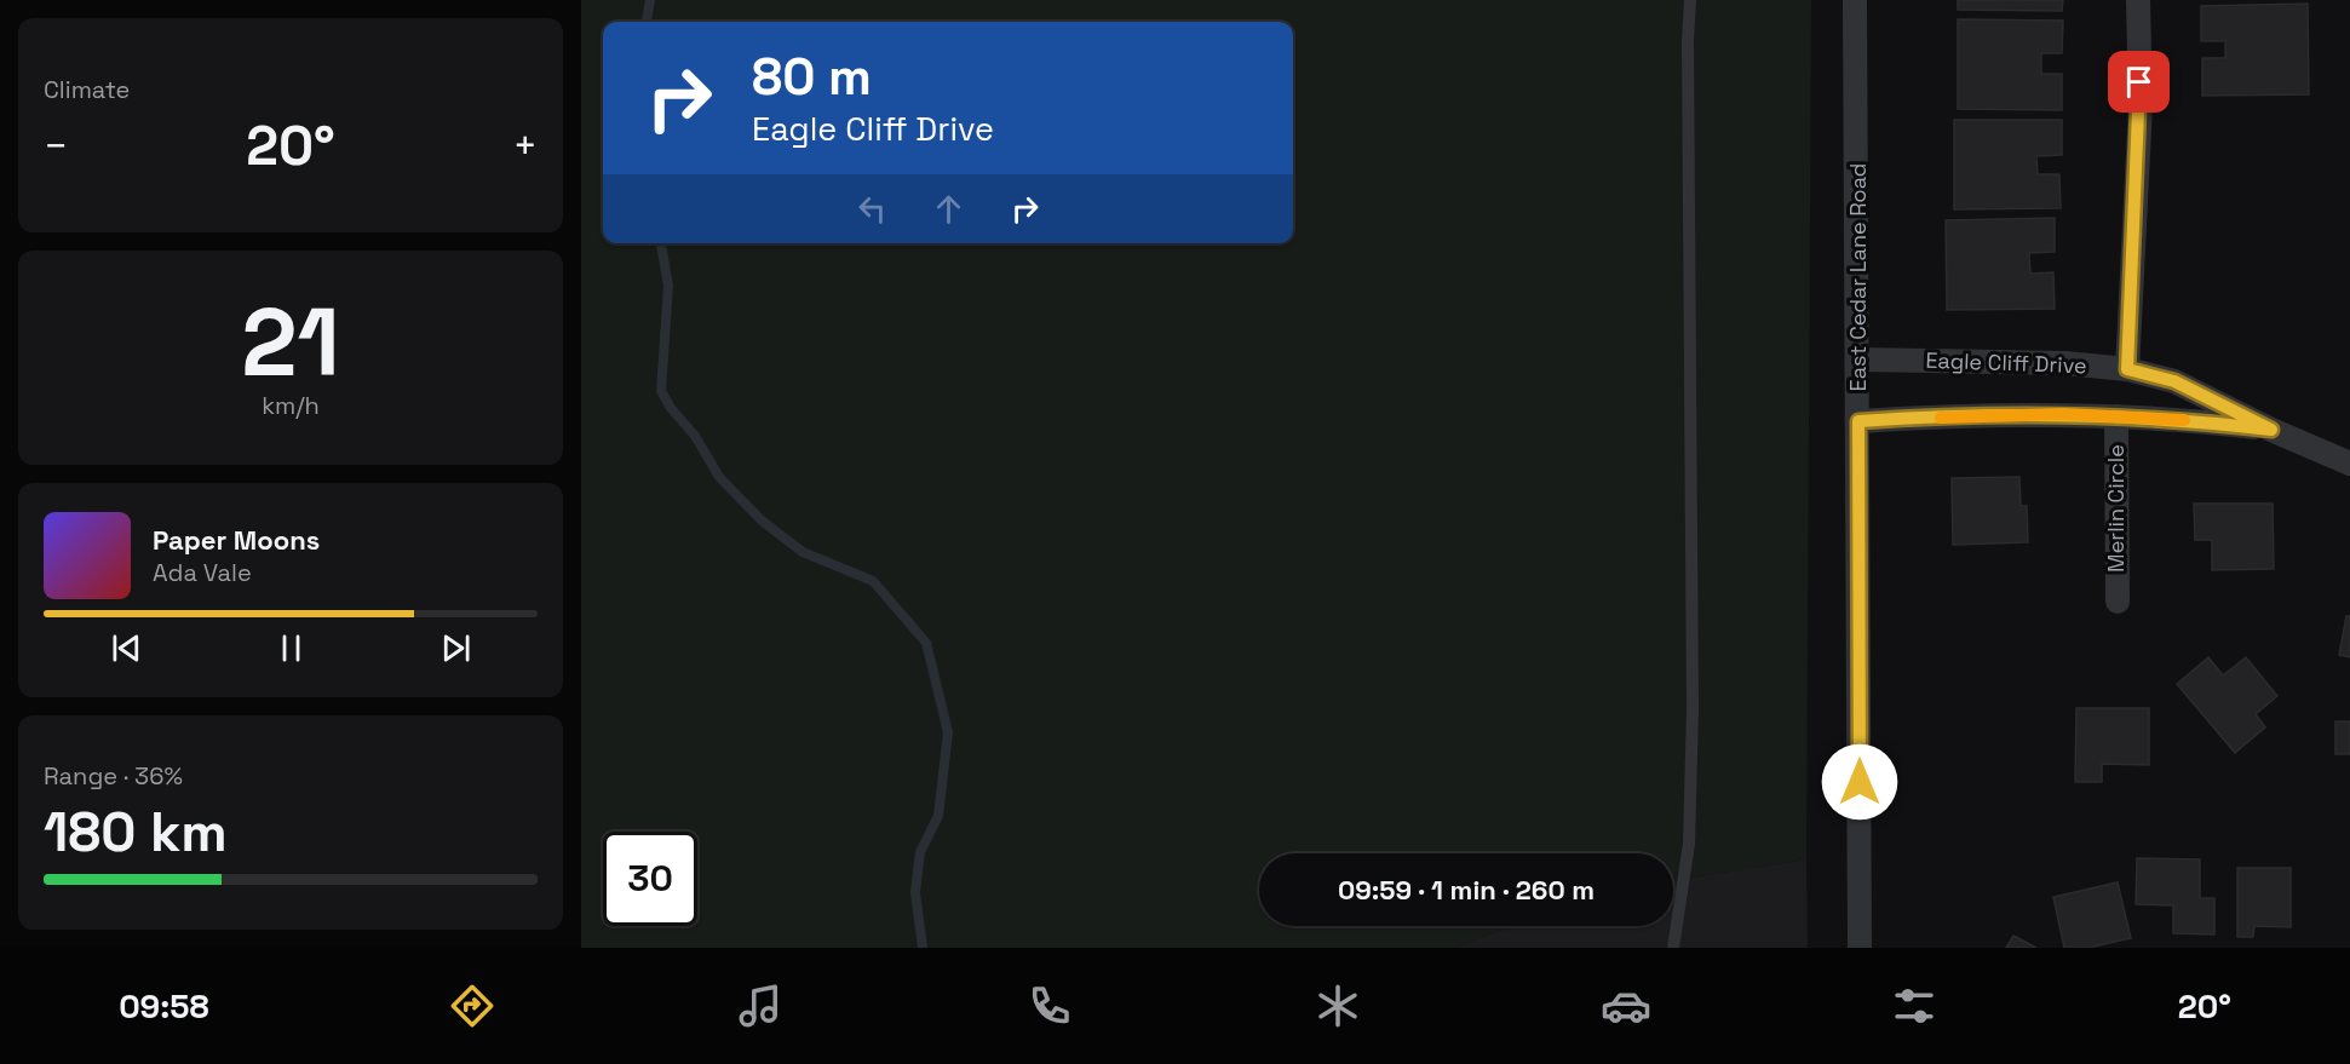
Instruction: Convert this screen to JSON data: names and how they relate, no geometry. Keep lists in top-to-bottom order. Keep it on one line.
{"streets":{"street":["East Cedar Lane Road","Eagle Cliff Drive","Merlin Circle"]},"crossings":[["East Cedar Lane Road","Eagle Cliff Drive"],["Eagle Cliff Drive","Merlin Circle"]],"page":{"tile":["Climate",["21","km/h"],["Range · 36%","180 km"]],"turn":["80 m","Eagle Cliff Drive"],"heat":["−","20°","+"],"song":["Paper Moons","Ada Vale"],"limit":"30","trip":"09:59 · 1 min · 260 m","tabs":["09:58","20°"]}}
